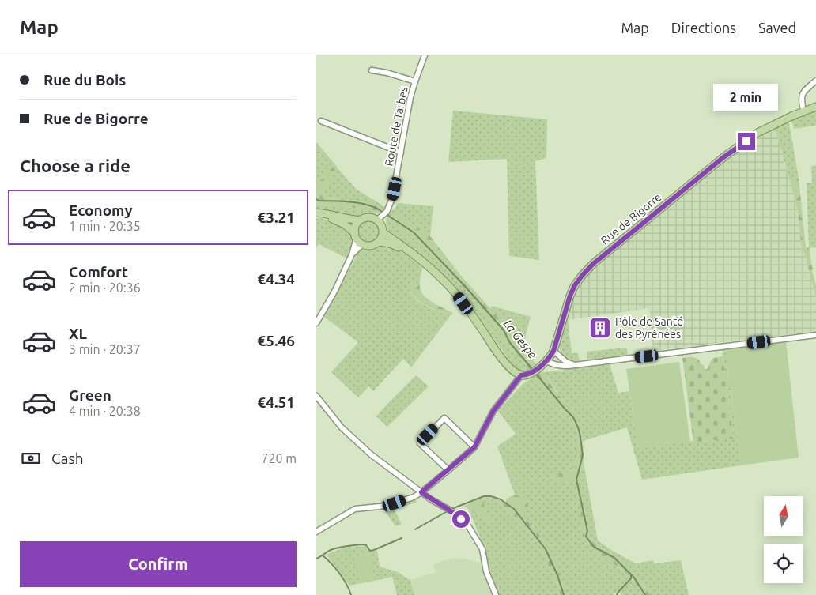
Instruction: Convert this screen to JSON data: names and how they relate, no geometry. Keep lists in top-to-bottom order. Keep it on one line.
{"streets":{"main road":["Rue de Bigorre"],"street":["Route de Tarbes"]},"water":["La Gespe"],"places":{"building":["Pôle de Santé des Pyrénées"]},"north":"top","page":{"header":"Map","nav":["Map","Directions","Saved"],"banner":["Rue du Bois","Rue de Bigorre"],"bubble":"2 min","heading":"Choose a ride","list":[{"name":"Economy","note":"1 min · 20:35","value":"€3.21"},{"name":"Comfort","note":"2 min · 20:36","value":"€4.34"},{"name":"XL","note":"3 min · 20:37","value":"€5.46"},{"name":"Green","note":"4 min · 20:38","value":"€4.51"}],"pay":["Cash","720 m"],"buttons":"Confirm"}}
